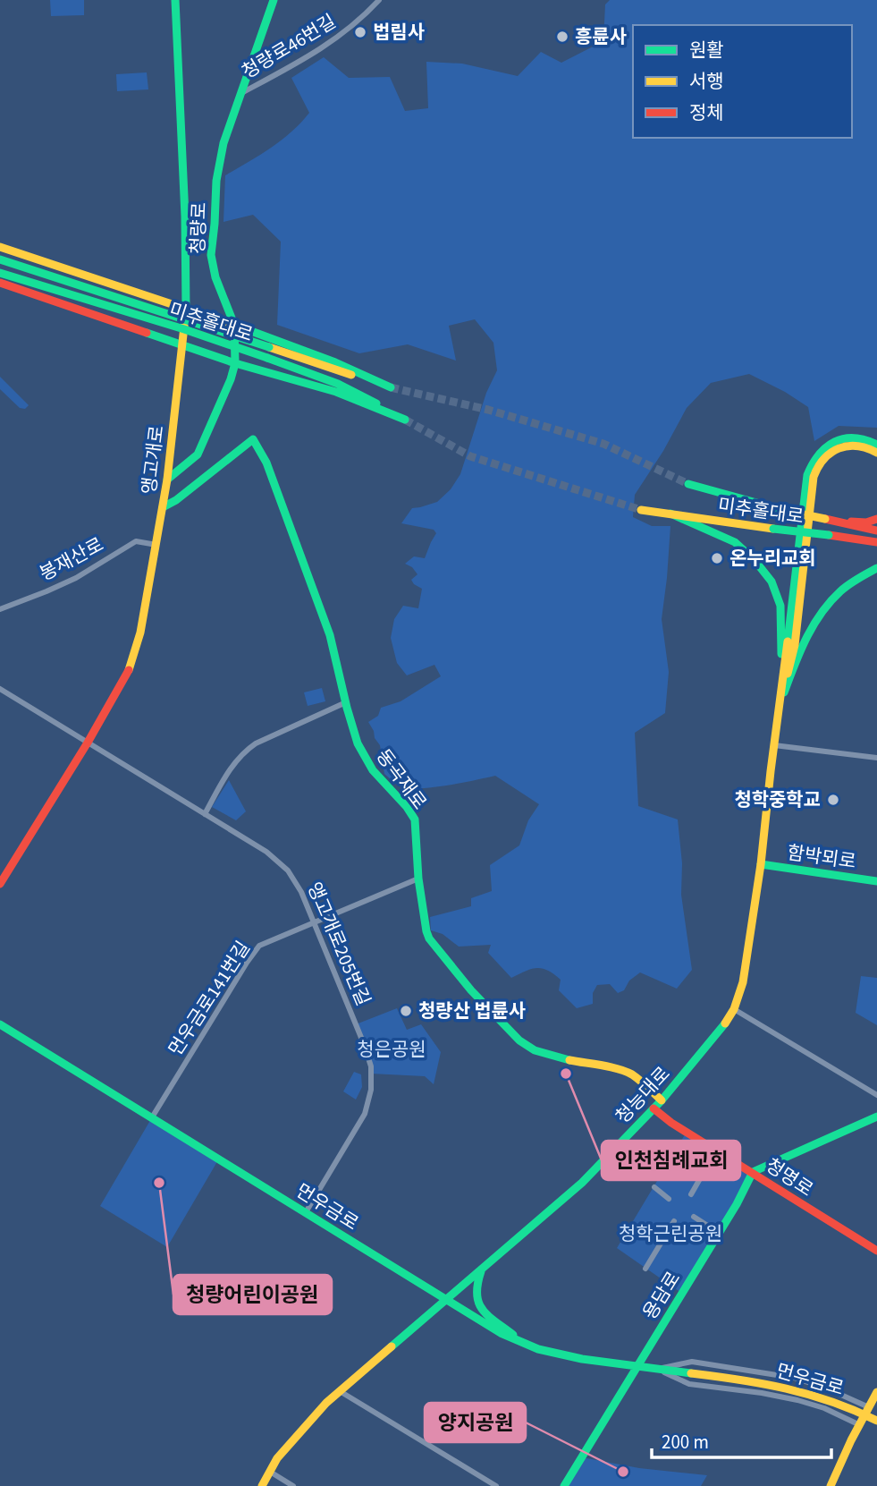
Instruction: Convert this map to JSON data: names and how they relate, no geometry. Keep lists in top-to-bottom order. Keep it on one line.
{"streets":{"main road":["청량로","미추홀대로","앵고개로","동곡재로","함박뫼로","청능대로","청명로","먼우금로","용담로"],"street":["청량로46번길","봉재산로","앵고개로205번길","먼우금로141번길"]},"crossings":[["청량로46번길","청량로"],["청량로","미추홀대로"],["청량로","앵고개로"],["앵고개로","봉재산로"],["앵고개로","동곡재로"],["앵고개로","앵고개로205번길"],["동곡재로","먼우금로141번길"],["동곡재로","청능대로"],["함박뫼로","청능대로"],["앵고개로205번길","먼우금로141번길"],["앵고개로205번길","먼우금로"],["먼우금로141번길","먼우금로"],["청능대로","청명로"],["청능대로","먼우금로"],["청명로","용담로"],["먼우금로","용담로"]],"parks":["청은공원","청학근린공원"],"places":["법림사","흥륜사","온누리교회","청학중학교","청량산 법륜사","인천침례교회","청량어린이공원","양지공원"],"legend":["원활","서행","정체"],"scale_bar":"200 m"}
